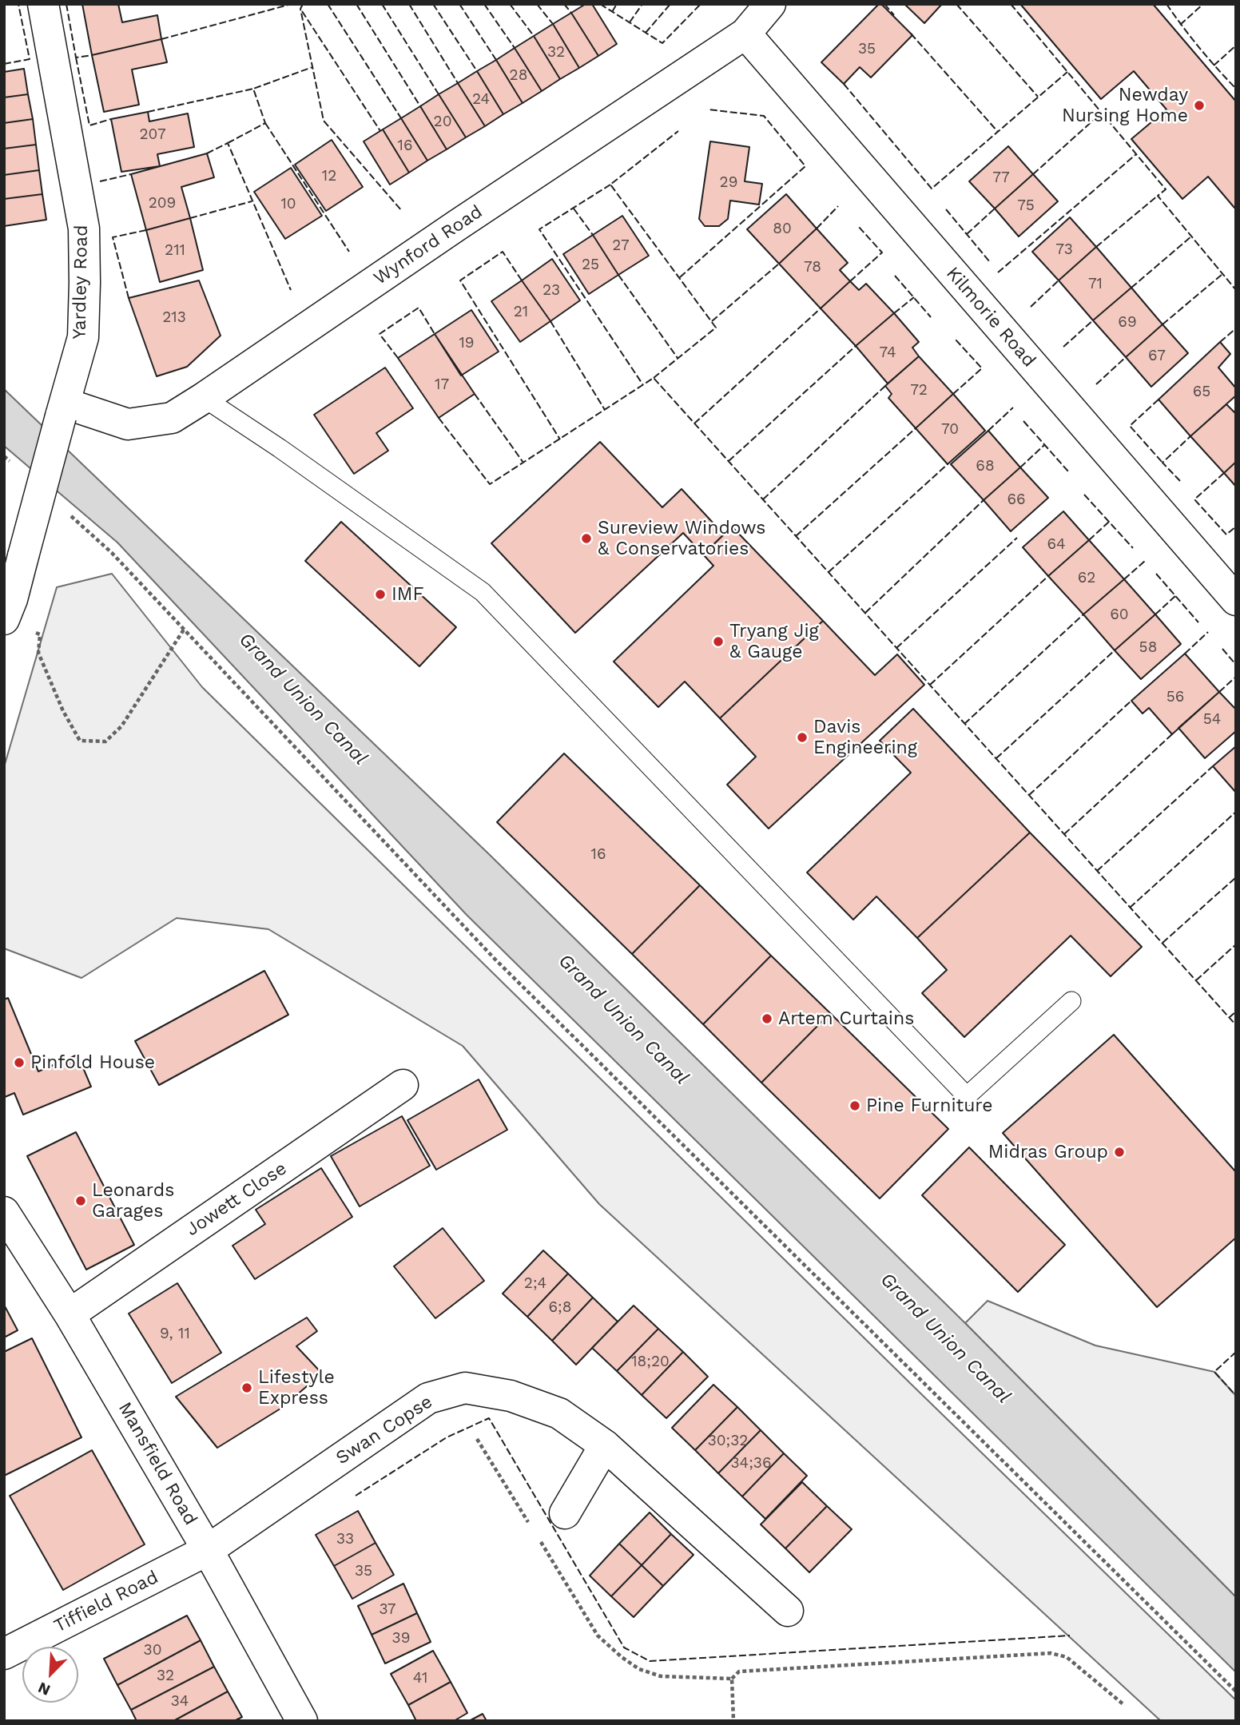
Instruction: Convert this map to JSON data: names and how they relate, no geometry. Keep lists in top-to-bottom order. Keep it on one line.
{"streets":{"street":["Wynford Road","Yardley Road","Kilmorie Road","Jowett Close","Swan Copse","Mansfield Road","Tiffield Road"]},"crossings":[["Wynford Road","Yardley Road"],["Wynford Road","Kilmorie Road"],["Jowett Close","Mansfield Road"],["Swan Copse","Mansfield Road"],["Swan Copse","Tiffield Road"],["Mansfield Road","Tiffield Road"]],"water":["Grand Union Canal"],"places":["Newday Nursing Home","Sureview Windows & Conservatories","IMF","Tryang Jig & Gauge","Davis Engineering","Artem Curtains","Pinfold House","Pine Furniture","Midras Group","Leonards Garages","Lifestyle Express"],"house_numbers":["35","32","28","24","20","207","16","12","77","29","209","10","75","80","27","73","211","25","78","71","23","21","213","69","19","74","67","17","72","65","70","68","66","64","62","60","58","56","54","16","2;4","6;8","9, 11","18;20","30;32","34;36","33","35","37","39","30","32","41","34"],"north":"bottom left"}
